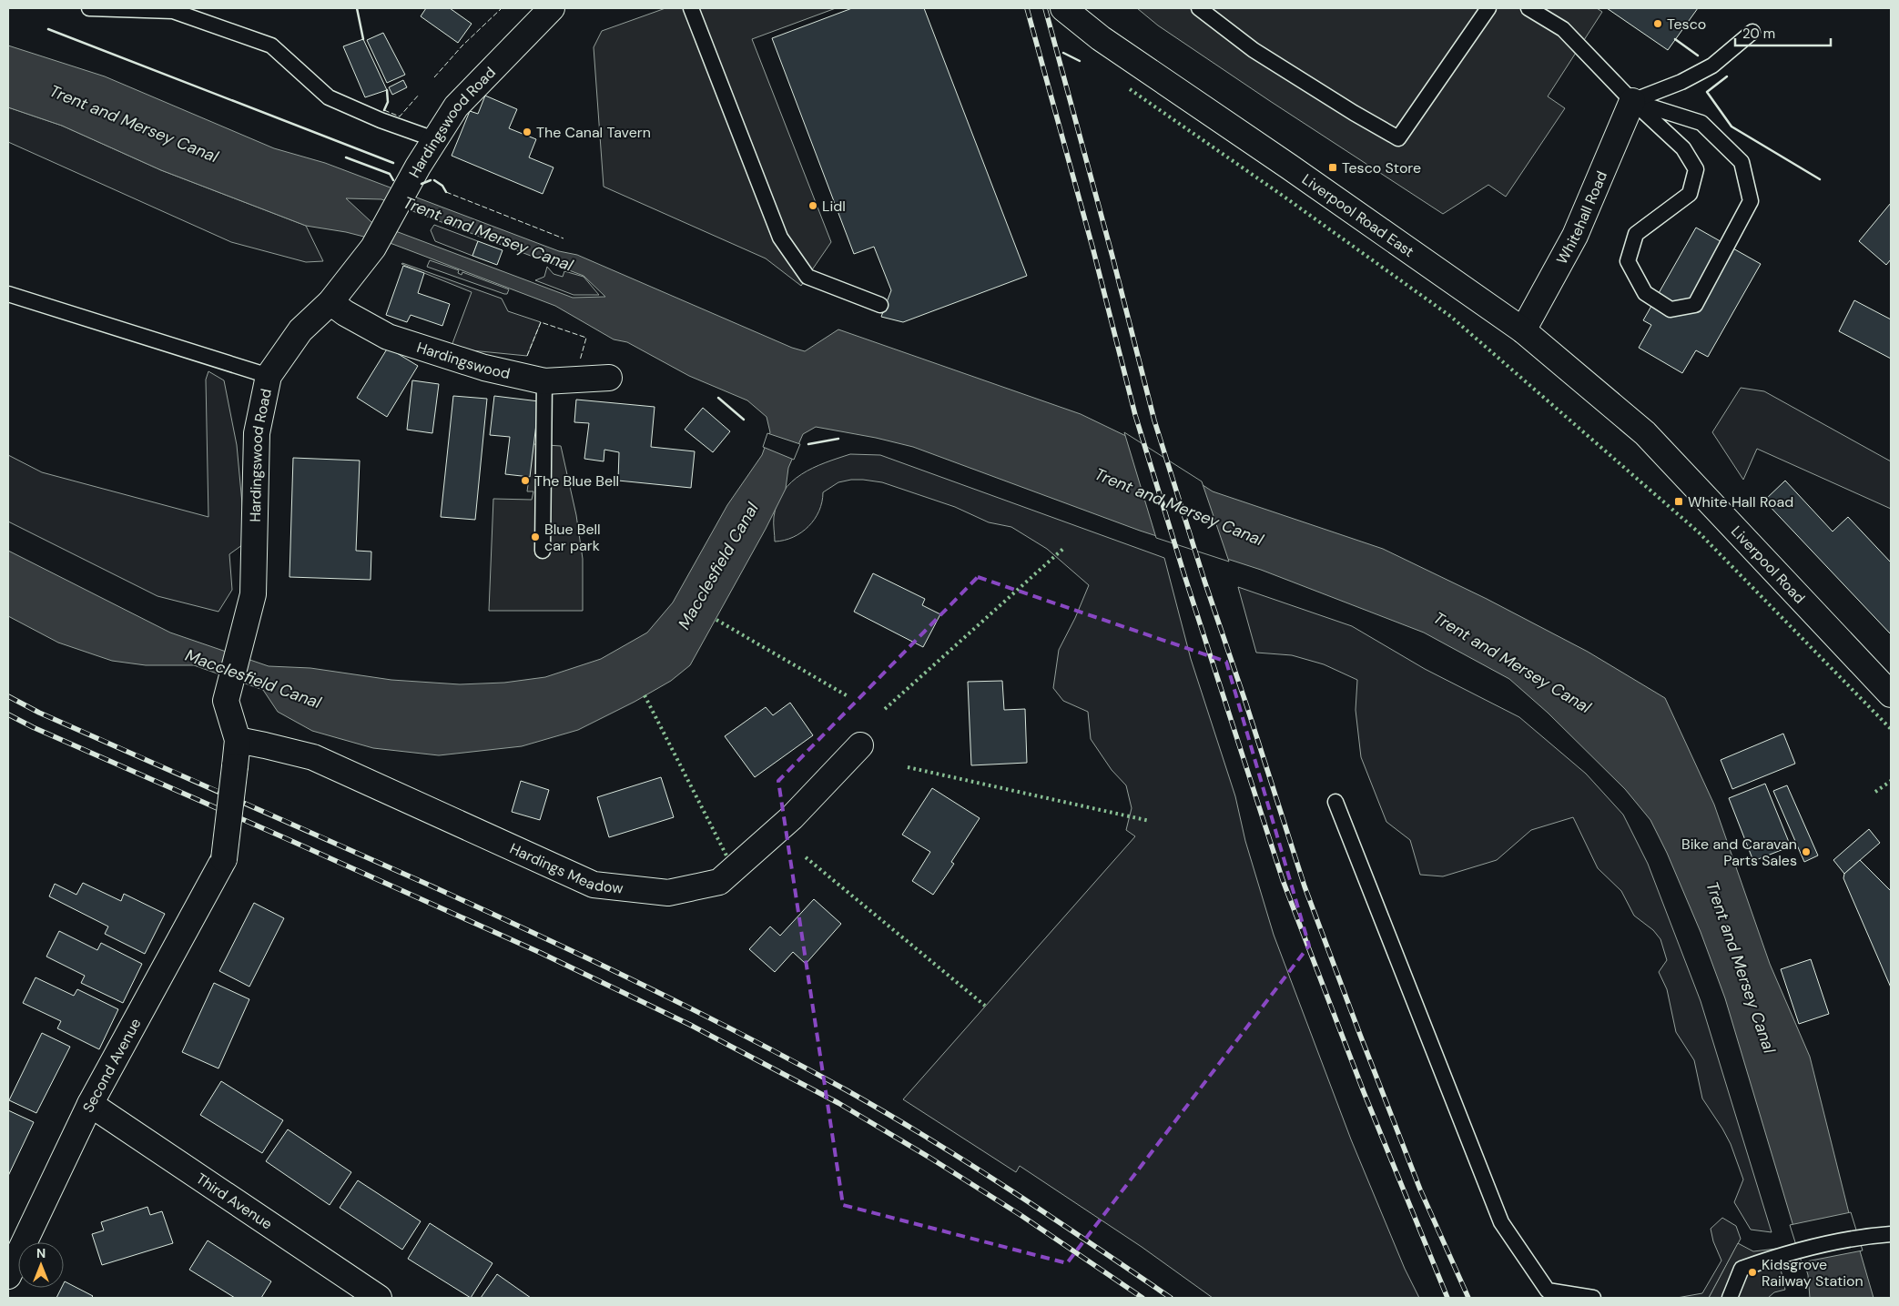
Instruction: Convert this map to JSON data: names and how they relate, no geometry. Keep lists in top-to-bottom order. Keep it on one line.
{"streets":{"street":["Hardingswood Road","Liverpool Road East","Whitehall Road","Hardingswood","Liverpool Road","Hardings Meadow","Second Avenue","Third Avenue"]},"crossings":[["Hardingswood Road","Hardingswood"],["Hardingswood Road","Hardings Meadow"],["Hardingswood Road","Second Avenue"],["Liverpool Road East","Whitehall Road"],["Liverpool Road East","Liverpool Road"],["Second Avenue","Third Avenue"]],"water":["Trent and Mersey Canal","Macclesfield Canal"],"places":{"other":["Tesco","The Canal Tavern","Lidl","The Blue Bell","Blue Bell car park","Bike and Caravan Parts Sales","Kidsgrove Railway Station"],"transit":["Tesco Store","White Hall Road"]},"scale_bar":"20 m","north":"top"}
